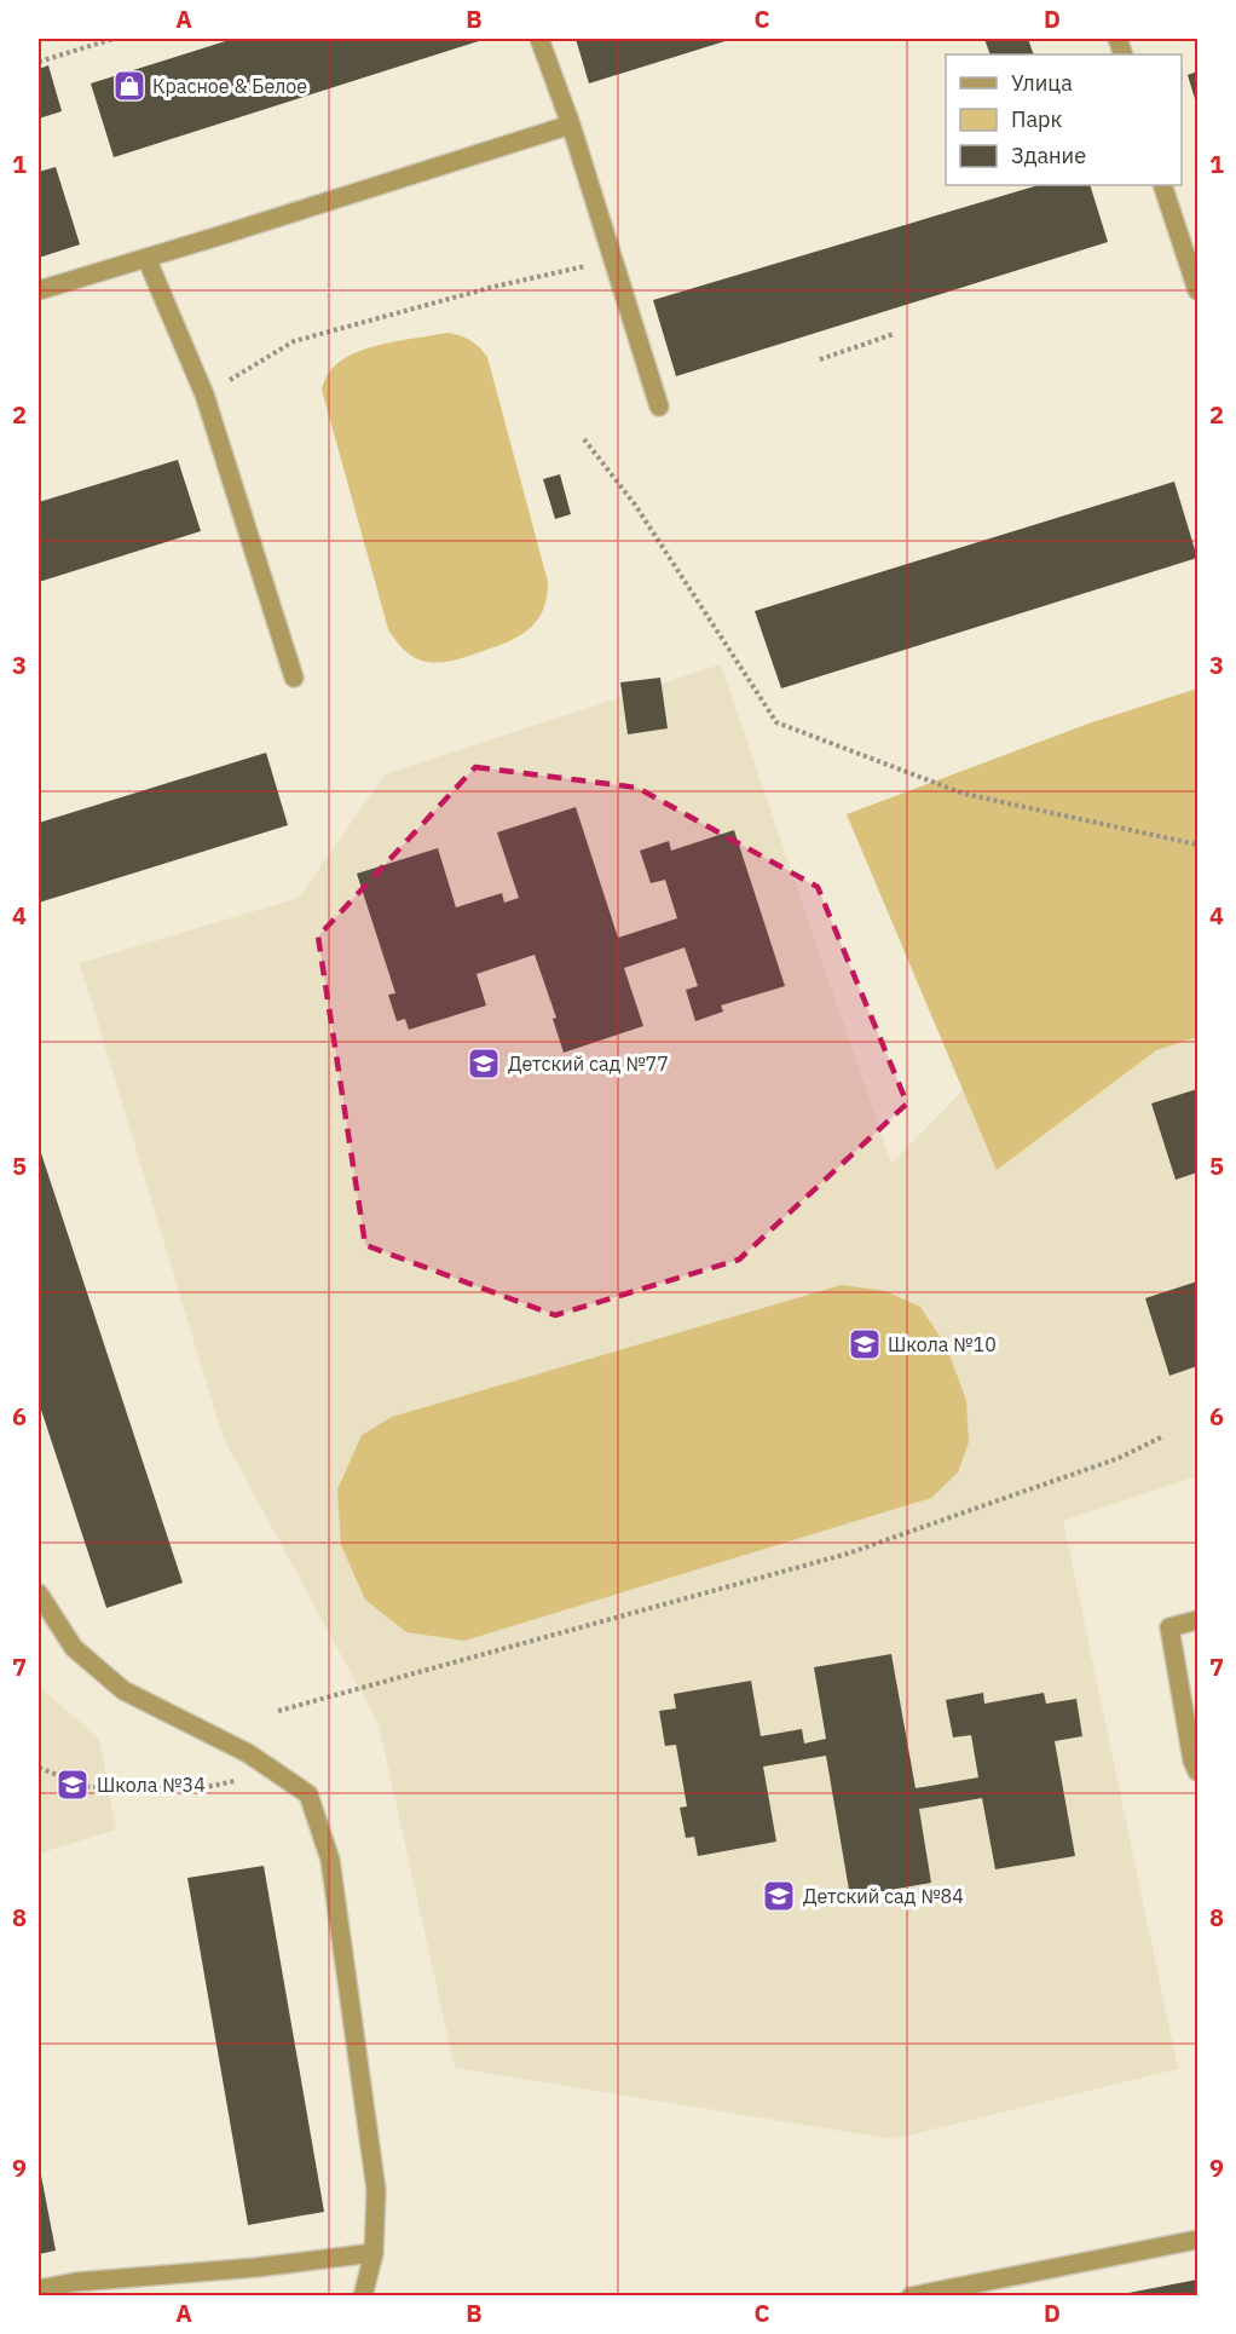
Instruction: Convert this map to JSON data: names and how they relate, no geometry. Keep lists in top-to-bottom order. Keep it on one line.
{"places":{"shop":["Красное & Белое"],"school or university":["Детский сад №77","Школа №10","Школа №34","Детский сад №84"]},"legend":["Улица","Парк","Здание"],"grid":{"columns":["A","B","C","D"],"rows":["1","2","3","4","5","6","7","8","9"]}}
